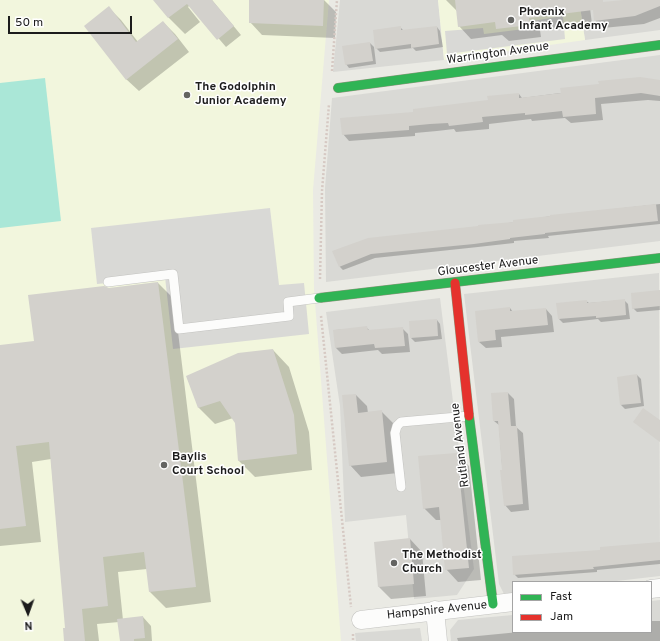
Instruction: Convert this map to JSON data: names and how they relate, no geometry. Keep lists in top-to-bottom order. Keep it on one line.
{"streets":{"street":["Warrington Avenue","Gloucester Avenue","Rutland Avenue","Hampshire Avenue"]},"crossings":[["Gloucester Avenue","Rutland Avenue"],["Rutland Avenue","Hampshire Avenue"]],"places":["Phoenix Infant Academy","The Godolphin Junior Academy","Baylis Court School","The Methodist Church"],"legend":["Fast","Jam"],"scale_bar":"50 m","north":"bottom"}
